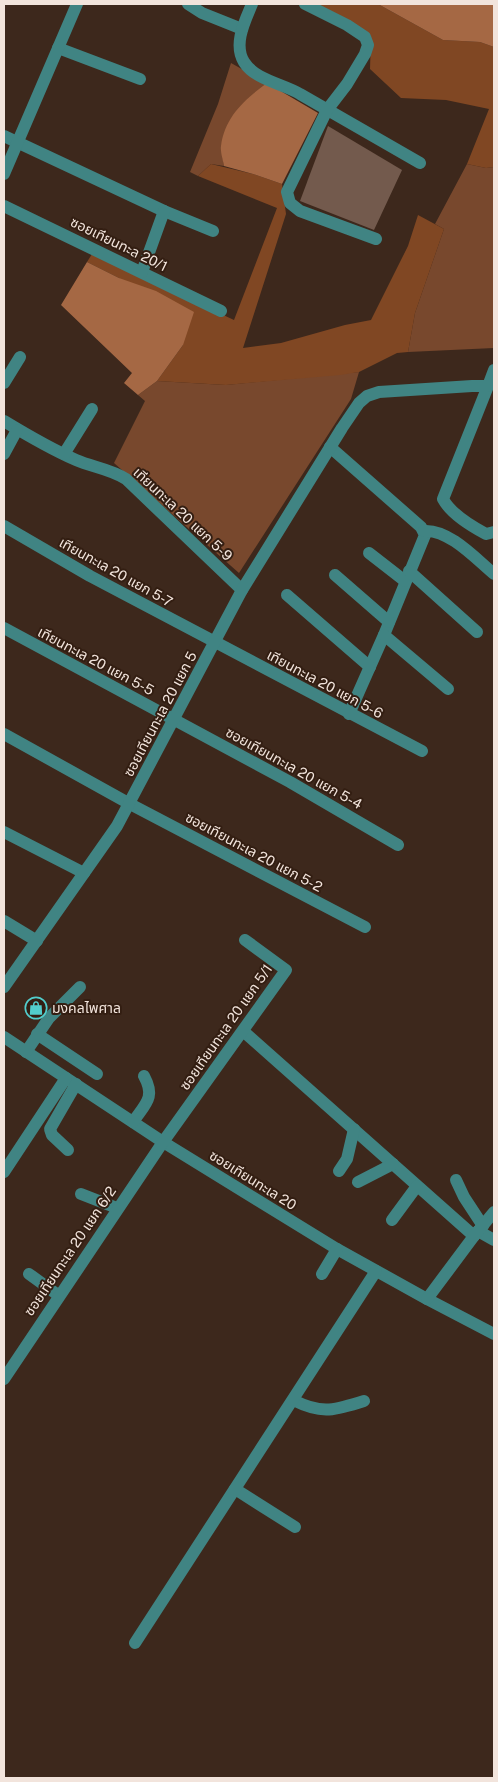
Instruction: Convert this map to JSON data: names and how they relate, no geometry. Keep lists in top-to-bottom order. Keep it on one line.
{"streets":{"street":["ซอยเทียนทะล 20/1","เทียนทะเล 20 แยก 5-9","เทียนทะเล 20 แยก 5-7","เทียนทะเล 20 แยก 5-5","เทียนทะเล 20 แยก 5-6","ซอยเทียนทะเล 20 แยก 5","ซอยเทียนทะเล 20 แยก 5-4","ซอยเทียนทะเล 20 แยก 5-2","ซอยเทียนทะเล 20 แยก 5/1","ซอยเทียนทะเล 20","ซอยเทียนทะเล 20 แยก 6/2"]},"crossings":[["เทียนทะเล 20 แยก 5-9","ซอยเทียนทะเล 20 แยก 5"],["เทียนทะเล 20 แยก 5-7","เทียนทะเล 20 แยก 5-6"],["เทียนทะเล 20 แยก 5-7","ซอยเทียนทะเล 20 แยก 5"],["เทียนทะเล 20 แยก 5-5","ซอยเทียนทะเล 20 แยก 5"],["เทียนทะเล 20 แยก 5-5","ซอยเทียนทะเล 20 แยก 5-4"],["เทียนทะเล 20 แยก 5-6","ซอยเทียนทะเล 20 แยก 5"],["ซอยเทียนทะเล 20 แยก 5","ซอยเทียนทะเล 20 แยก 5-4"],["ซอยเทียนทะเล 20 แยก 5","ซอยเทียนทะเล 20 แยก 5-2"],["ซอยเทียนทะเล 20 แยก 5/1","ซอยเทียนทะเล 20"],["ซอยเทียนทะเล 20 แยก 5/1","ซอยเทียนทะเล 20 แยก 6/2"],["ซอยเทียนทะเล 20","ซอยเทียนทะเล 20 แยก 6/2"]],"places":{"shop":["มงคลไพศาล"]}}
